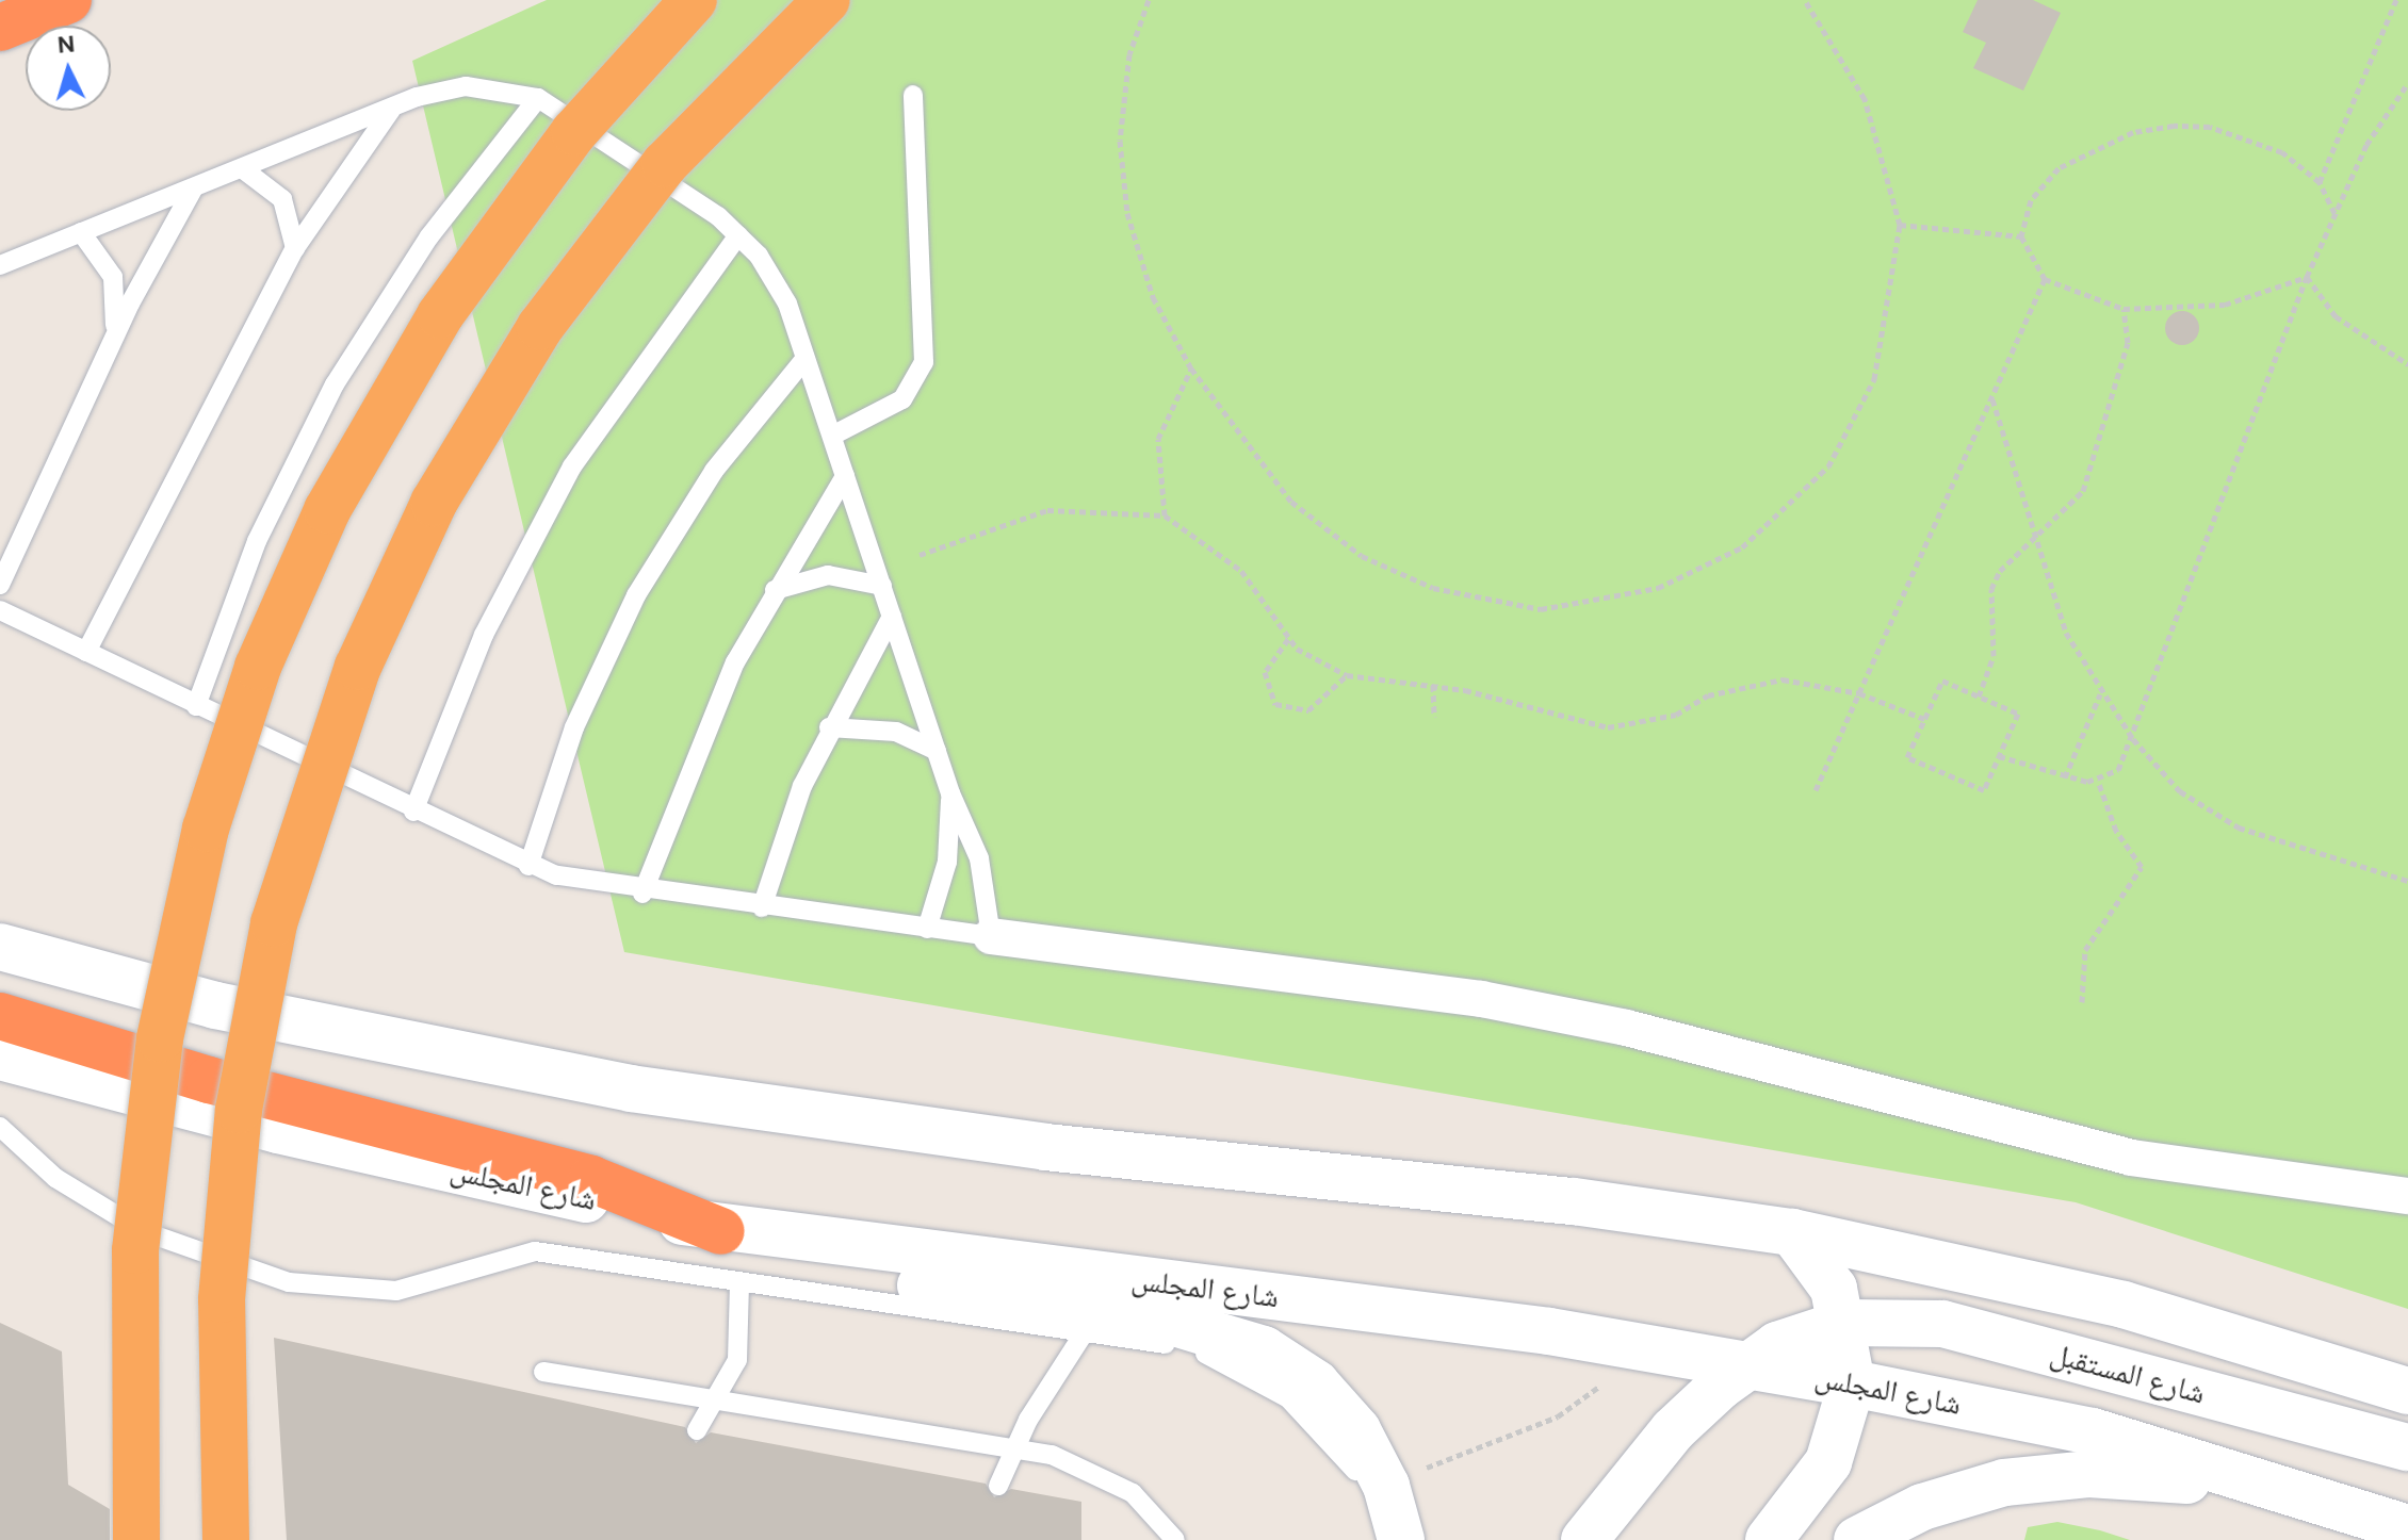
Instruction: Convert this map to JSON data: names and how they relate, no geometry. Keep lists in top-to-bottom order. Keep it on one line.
{"streets":{"main road":["شارع المجلس","شارع المستقبل"]},"crossings":[["شارع المجلس","شارع المستقبل"]],"north":"top"}
